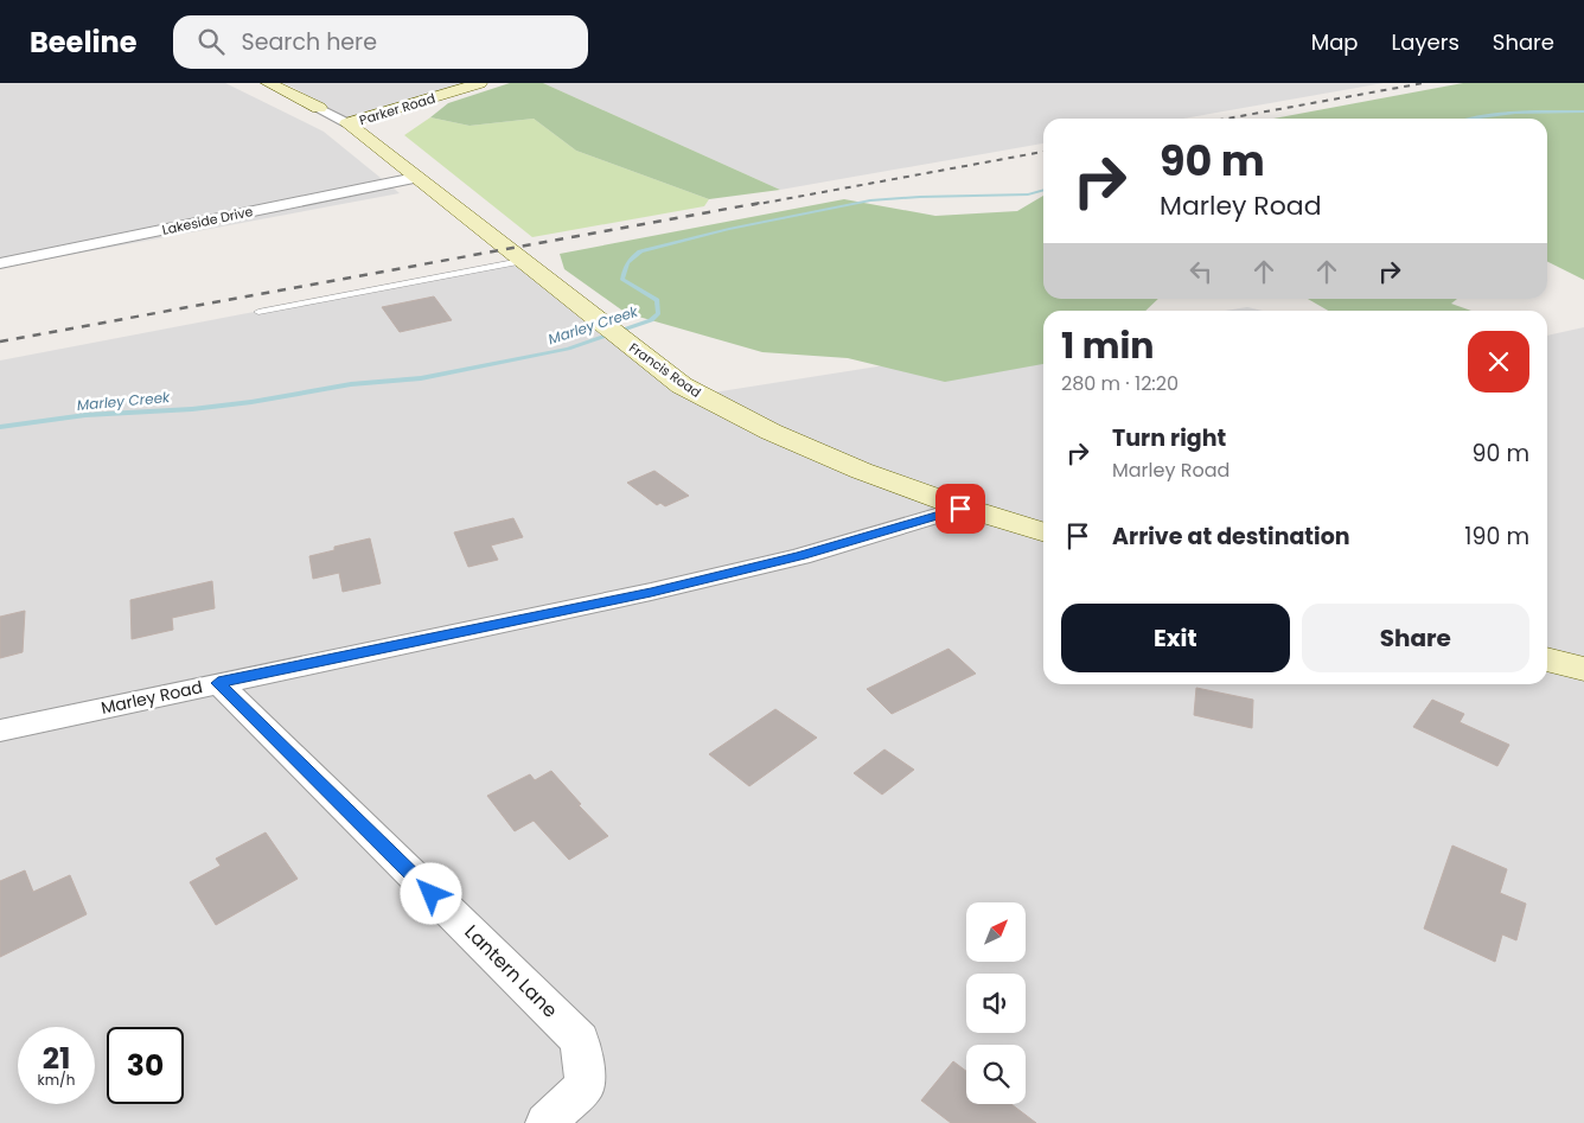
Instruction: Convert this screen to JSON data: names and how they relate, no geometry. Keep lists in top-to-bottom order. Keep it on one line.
{"streets":{"street":["Parker Road","Lakeside Drive","Francis Road","Marley Road","Lantern Lane"]},"crossings":[["Parker Road","Francis Road"],["Lakeside Drive","Francis Road"],["Francis Road","Marley Road"],["Marley Road","Lantern Lane"]],"water":["Marley Creek"],"north":"top right","page":{"header":"Beeline","search":"Search here","nav":["Map","Layers","Share"],"turn":["90 m","Marley Road"],"heading":["1 min","280 m · 12:20"],"list":[{"name":"Turn right","note":"Marley Road","value":"90 m"},{"name":"Arrive at destination","value":"190 m"}],"buttons":["Exit","Share"],"speed":"21 km/h","limit":"30"}}
